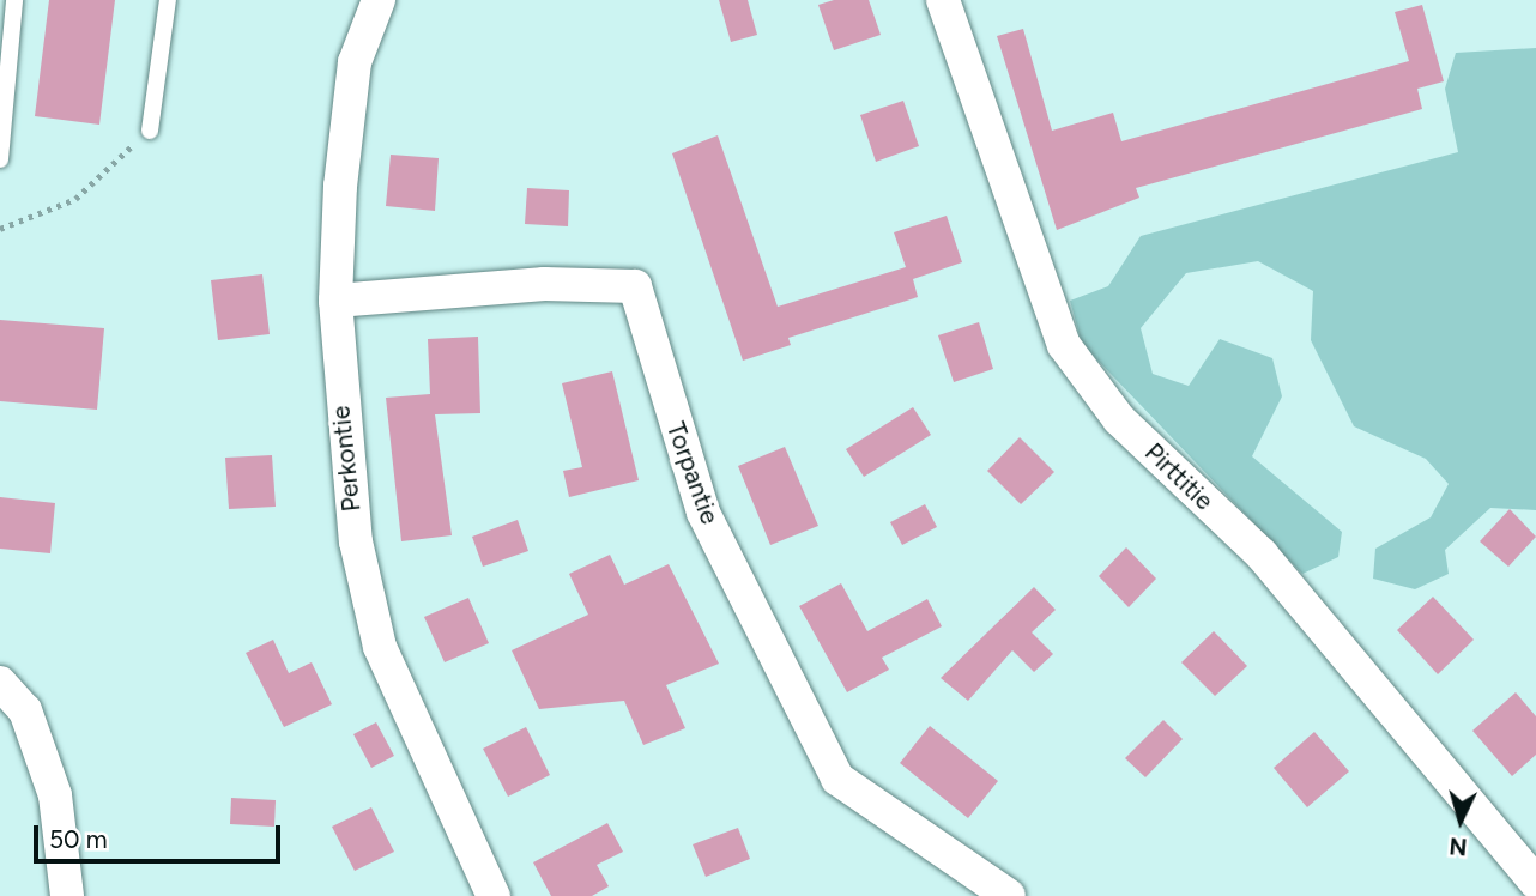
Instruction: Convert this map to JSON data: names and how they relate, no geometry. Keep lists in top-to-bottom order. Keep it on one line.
{"streets":{"street":["Perkontie","Torpantie","Pirttitie"]},"crossings":[["Perkontie","Torpantie"]],"scale_bar":"50 m","north":"bottom"}
